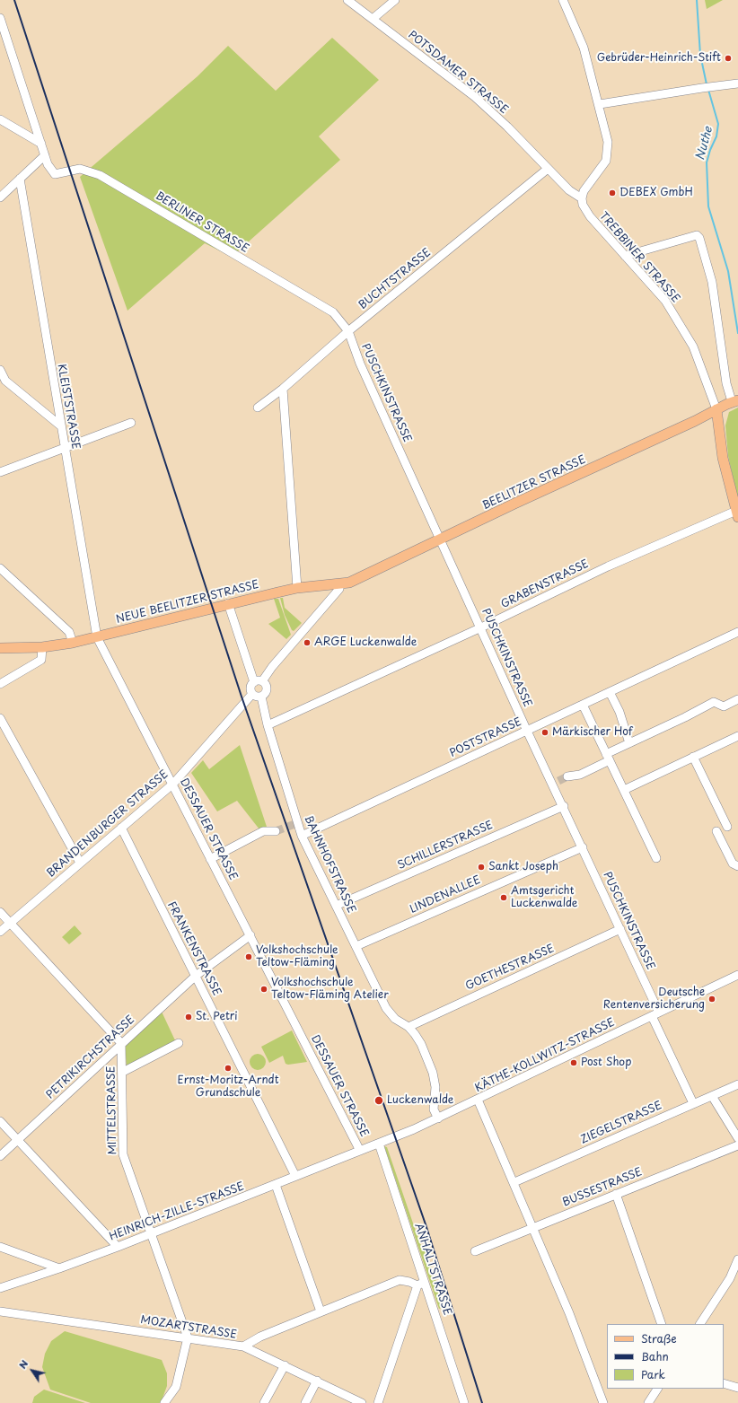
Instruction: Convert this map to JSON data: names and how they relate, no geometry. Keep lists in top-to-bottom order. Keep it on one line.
{"streets":{"main road":["BEELITZER STRASSE","NEUE BEELITZER STRASSE"],"street":["POTSDAMER STRASSE","BERLINER STRASSE","TREBBINER STRASSE","BUCHTSTRASSE","PUSCHKINSTRASSE","KLEISTSTRASSE","GRABENSTRASSE","POSTSTRASSE","BRANDENBURGER STRASSE","DESSAUER STRASSE","SCHILLERSTRASSE","BAHNHOFSTRASSE","LINDENALLEE","FRANKENSTRASSE","GOETHESTRASSE","KÄTHE-KOLLWITZ-STRASSE","PETRIKIRCHSTRASSE","MITTELSTRASSE","ZIEGELSTRASSE","BUSSESTRASSE","HEINRICH-ZILLE-STRASSE","ANHALTSTRASSE","MOZARTSTRASSE"]},"crossings":[["POTSDAMER STRASSE","TREBBINER STRASSE"],["POTSDAMER STRASSE","BUCHTSTRASSE"],["BERLINER STRASSE","PUSCHKINSTRASSE"],["TREBBINER STRASSE","BEELITZER STRASSE"],["BUCHTSTRASSE","PUSCHKINSTRASSE"],["PUSCHKINSTRASSE","BEELITZER STRASSE"],["PUSCHKINSTRASSE","GRABENSTRASSE"],["PUSCHKINSTRASSE","POSTSTRASSE"],["PUSCHKINSTRASSE","SCHILLERSTRASSE"],["PUSCHKINSTRASSE","LINDENALLEE"],["PUSCHKINSTRASSE","GOETHESTRASSE"],["PUSCHKINSTRASSE","KÄTHE-KOLLWITZ-STRASSE"],["PUSCHKINSTRASSE","ZIEGELSTRASSE"],["KLEISTSTRASSE","NEUE BEELITZER STRASSE"],["KLEISTSTRASSE","DESSAUER STRASSE"],["BEELITZER STRASSE","NEUE BEELITZER STRASSE"],["GRABENSTRASSE","BAHNHOFSTRASSE"],["NEUE BEELITZER STRASSE","DESSAUER STRASSE"],["POSTSTRASSE","BAHNHOFSTRASSE"],["BRANDENBURGER STRASSE","DESSAUER STRASSE"],["BRANDENBURGER STRASSE","BAHNHOFSTRASSE"],["BRANDENBURGER STRASSE","FRANKENSTRASSE"],["DESSAUER STRASSE","KÄTHE-KOLLWITZ-STRASSE"],["DESSAUER STRASSE","HEINRICH-ZILLE-STRASSE"],["SCHILLERSTRASSE","BAHNHOFSTRASSE"],["BAHNHOFSTRASSE","LINDENALLEE"],["BAHNHOFSTRASSE","GOETHESTRASSE"],["BAHNHOFSTRASSE","KÄTHE-KOLLWITZ-STRASSE"],["FRANKENSTRASSE","PETRIKIRCHSTRASSE"],["FRANKENSTRASSE","HEINRICH-ZILLE-STRASSE"],["KÄTHE-KOLLWITZ-STRASSE","HEINRICH-ZILLE-STRASSE"],["KÄTHE-KOLLWITZ-STRASSE","ANHALTSTRASSE"],["PETRIKIRCHSTRASSE","MITTELSTRASSE"],["MITTELSTRASSE","HEINRICH-ZILLE-STRASSE"],["MITTELSTRASSE","MOZARTSTRASSE"]],"water":["Nuthe"],"places":["Gebrüder-Heinrich-Stift","DEBEX GmbH","ARGE Luckenwalde","Märkischer Hof","Sankt Joseph","Amtsgericht Luckenwalde","Volkshochschule Teltow-Fläming","Volkshochschule Teltow-Fläming Atelier","Deutsche Rentenversicherung","St. Petri","Post Shop","Ernst-Moritz-Arndt Grundschule","Luckenwalde"],"legend":["Straße","Bahn","Park"],"north":"top left"}
